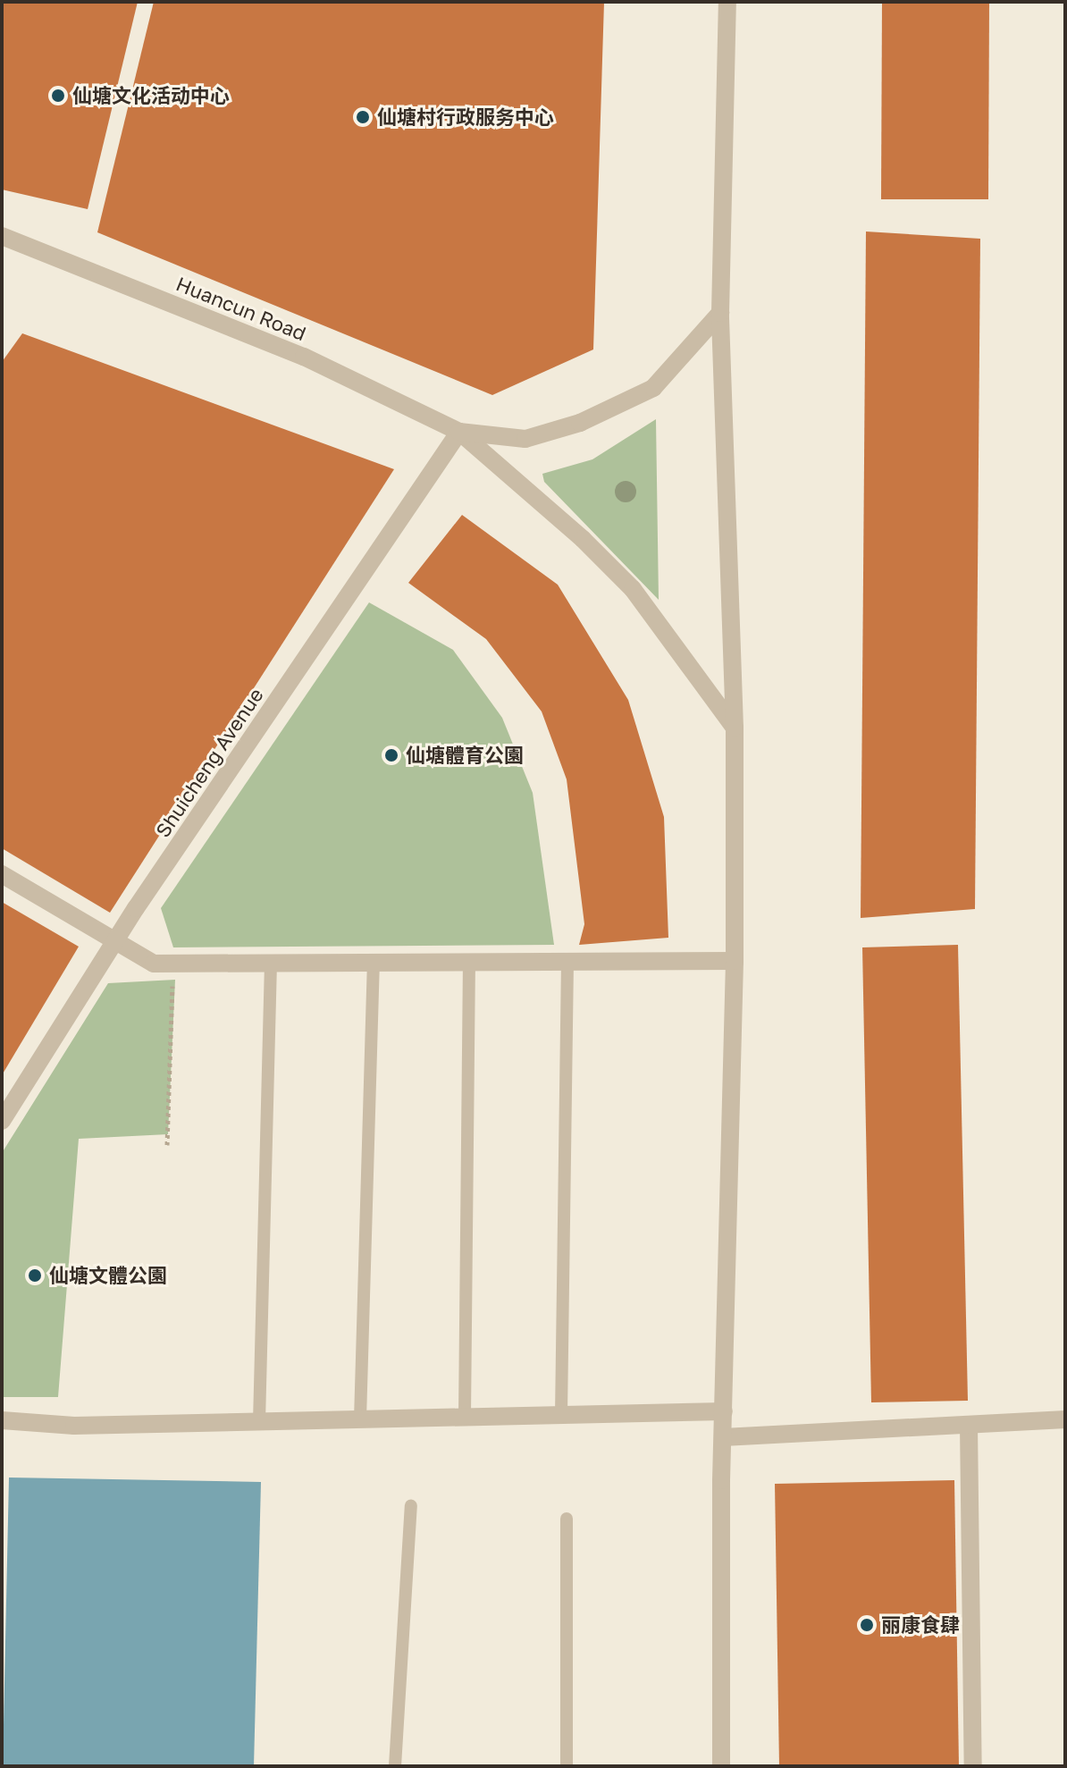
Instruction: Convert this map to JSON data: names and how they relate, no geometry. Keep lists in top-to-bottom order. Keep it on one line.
{"streets":{"street":["Huancun Road","Shuicheng Avenue"]},"crossings":[["Huancun Road","Shuicheng Avenue"]],"places":["仙塘文化活动中心","仙塘村行政服务中心","仙塘體育公園","仙塘文體公園","丽康食肆"]}
